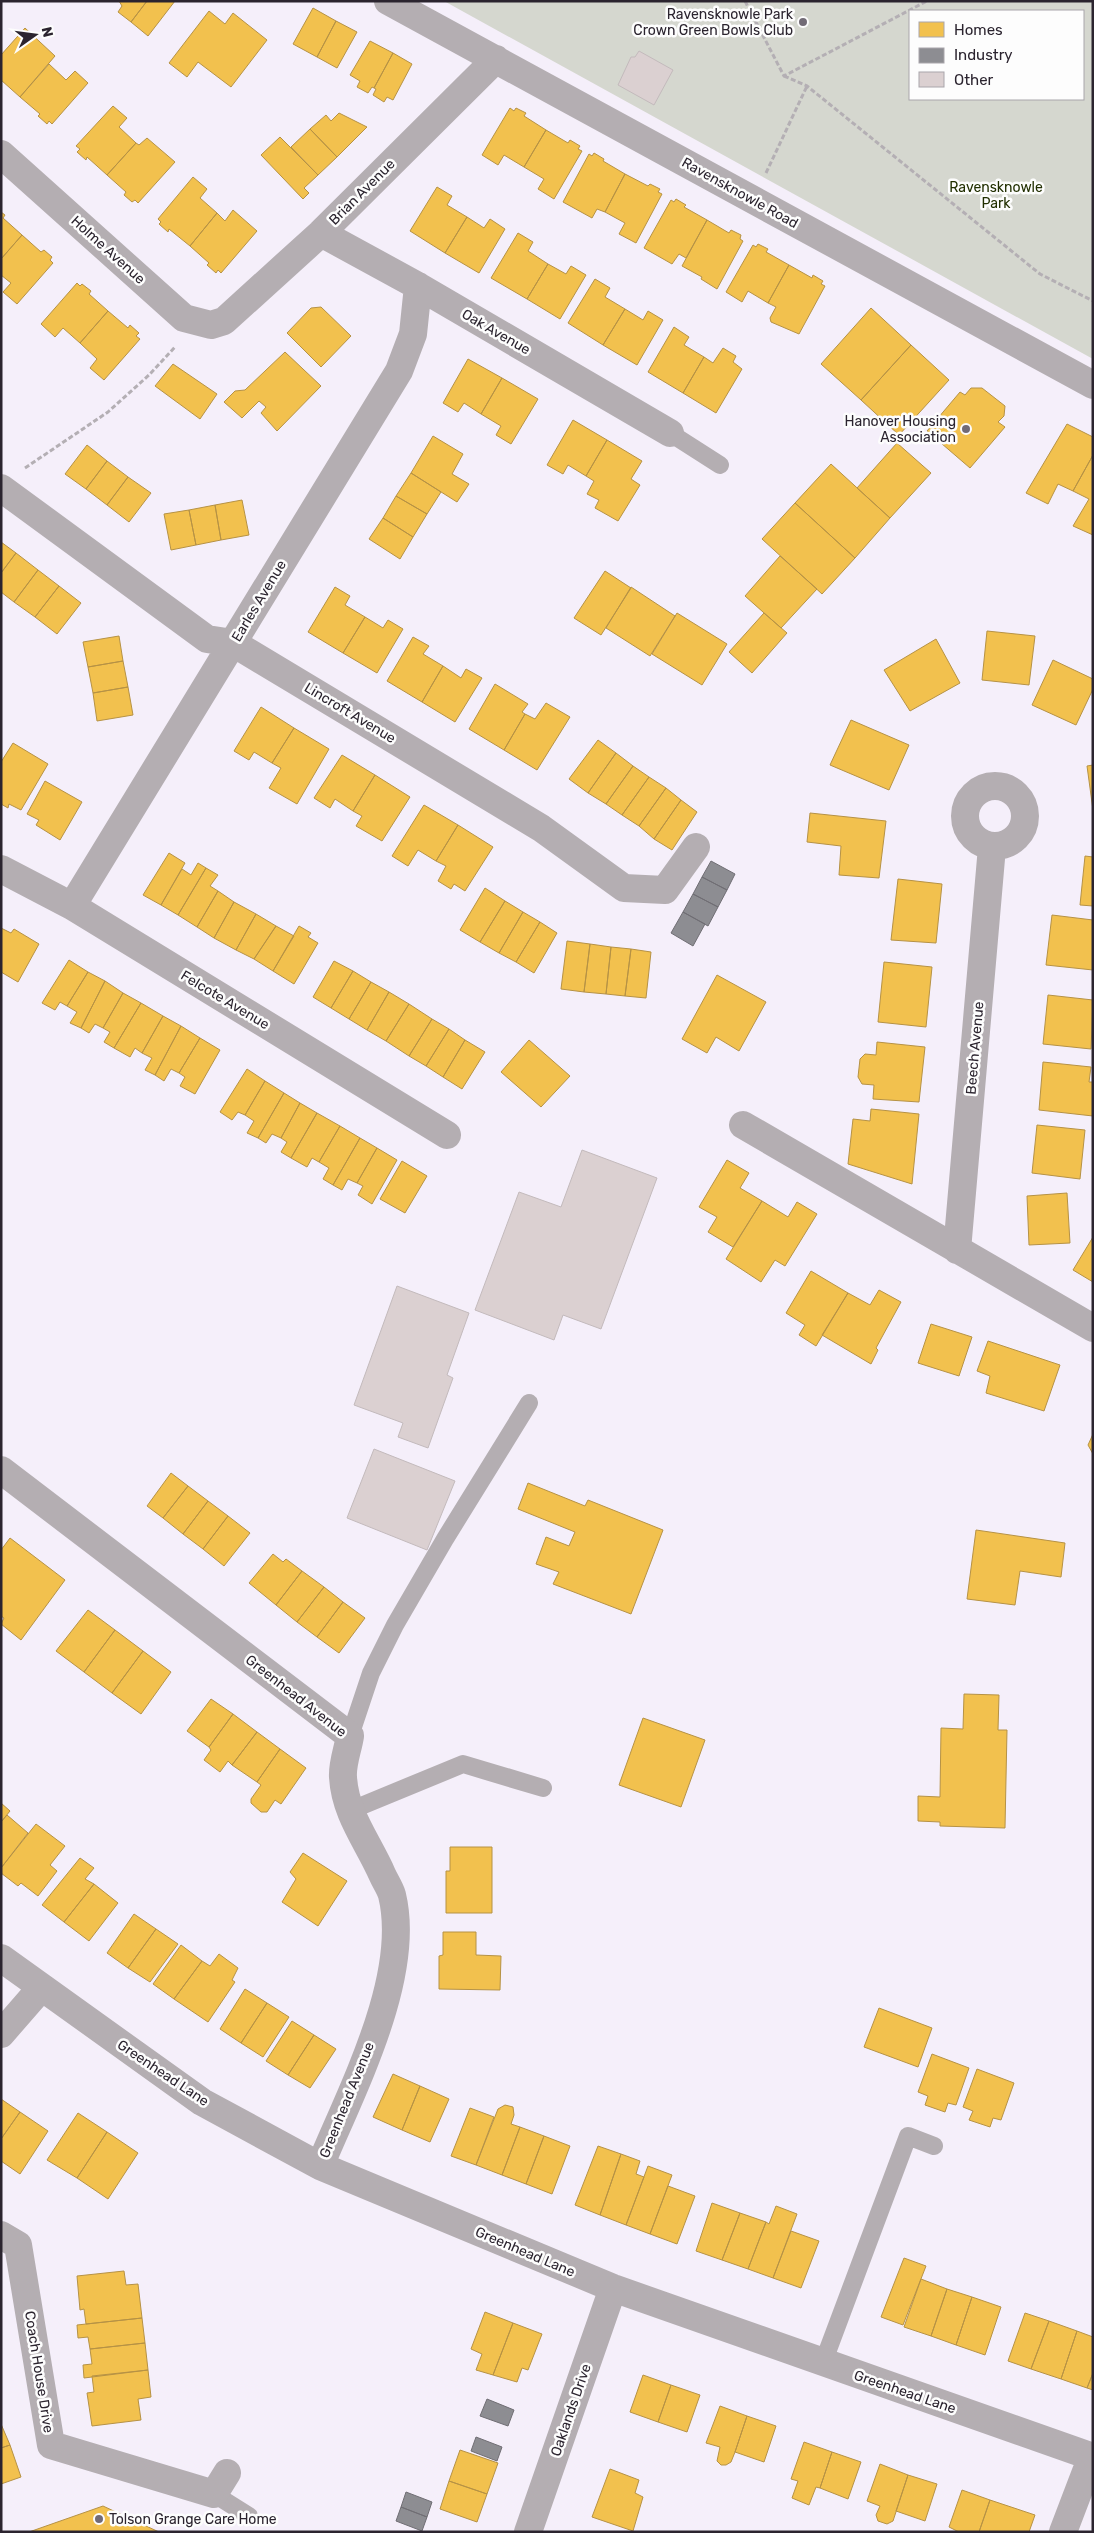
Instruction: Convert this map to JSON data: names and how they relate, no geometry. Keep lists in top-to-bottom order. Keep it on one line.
{"streets":{"street":["Brian Avenue","Ravensknowle Road","Holme Avenue","Oak Avenue","Earles Avenue","Lincroft Avenue","Felcote Avenue","Beech Avenue","Greenhead Avenue","Greenhead Lane","Coach House Drive","Oaklands Drive"]},"crossings":[["Brian Avenue","Ravensknowle Road"],["Brian Avenue","Holme Avenue"],["Brian Avenue","Oak Avenue"],["Oak Avenue","Earles Avenue"],["Earles Avenue","Lincroft Avenue"],["Earles Avenue","Felcote Avenue"],["Greenhead Avenue","Greenhead Lane"],["Greenhead Lane","Oaklands Drive"]],"parks":["Ravensknowle Park"],"places":["Ravensknowle Park Crown Green Bowls Club","Hanover Housing Association","Tolson Grange Care Home"],"legend":["Homes","Industry","Other"],"north":"right"}
